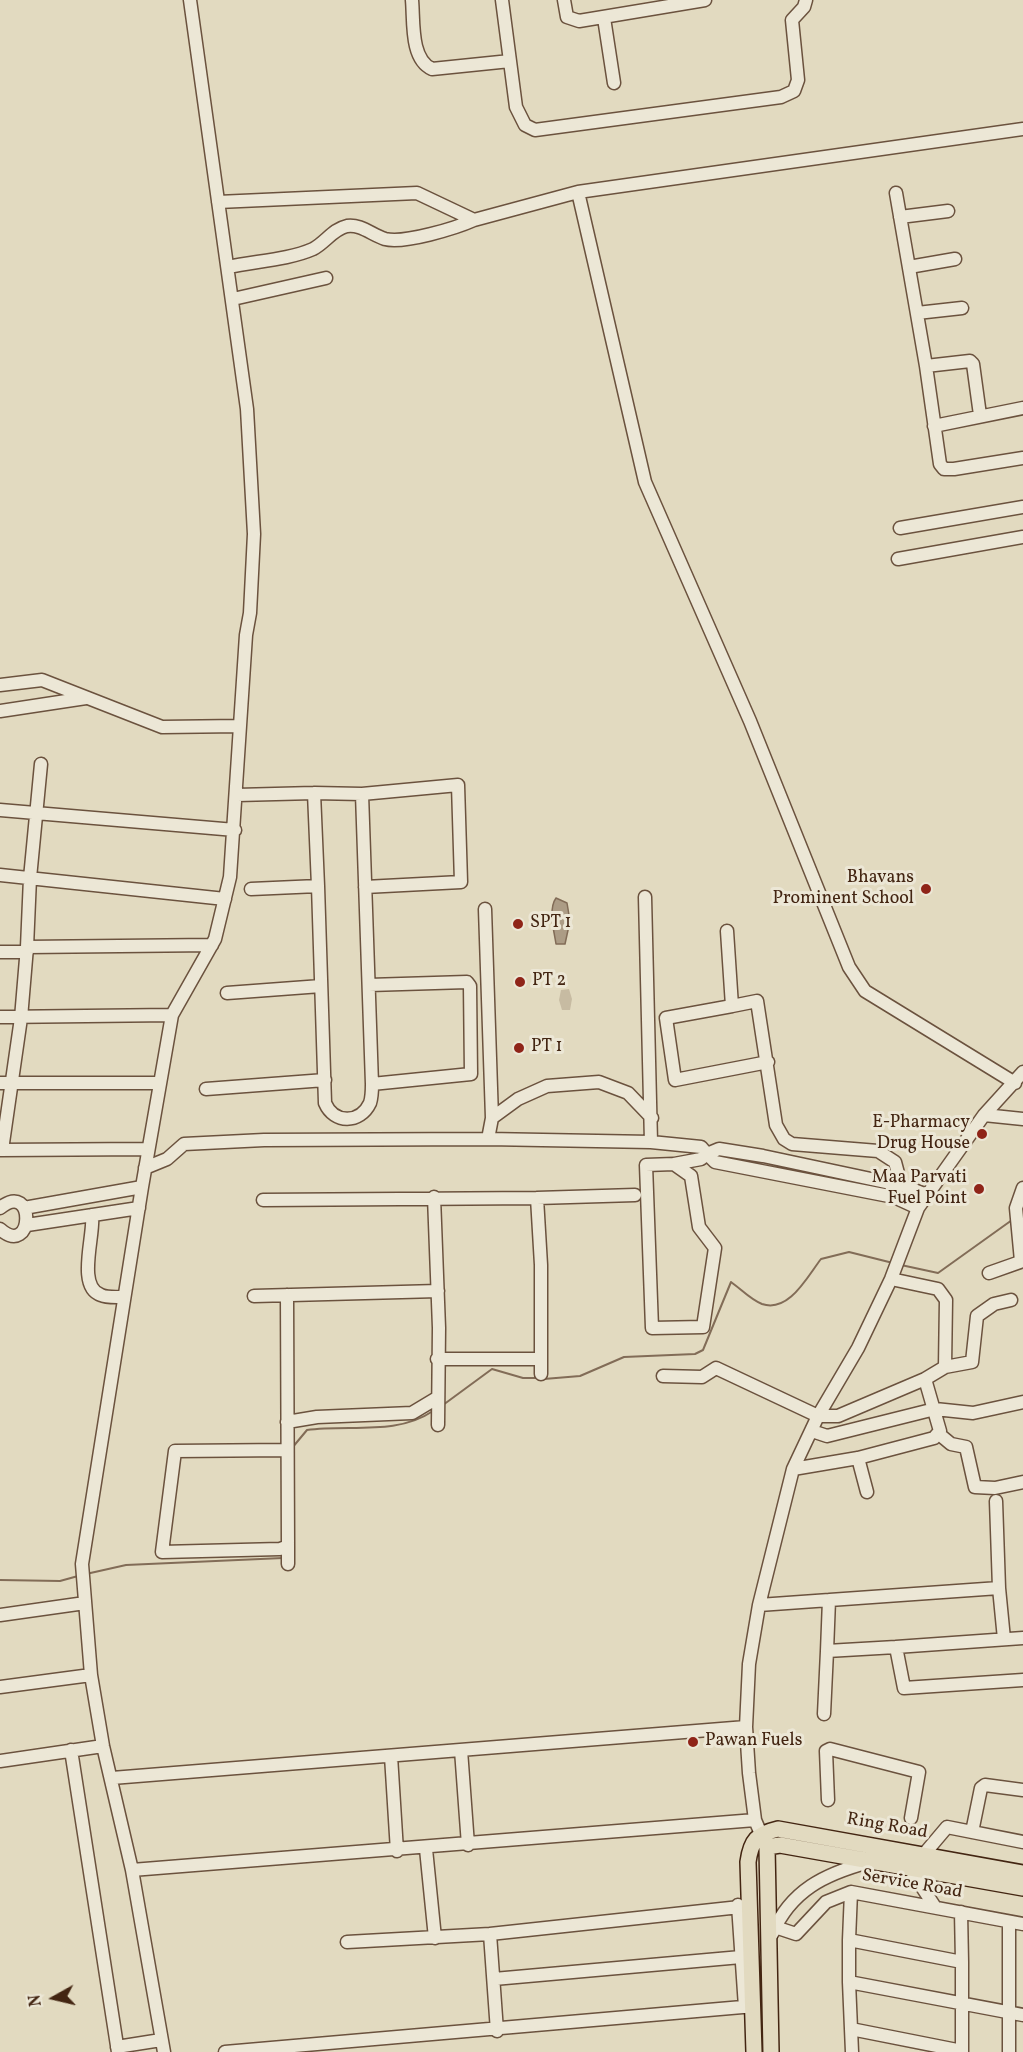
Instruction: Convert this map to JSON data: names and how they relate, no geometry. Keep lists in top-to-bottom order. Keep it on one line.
{"streets":{"main road":["Ring Road"],"street":["Service Road"]},"places":["Bhavans Prominent School","SPT 1","PT 2","PT 1","E-Pharmacy Drug House","Maa Parvati Fuel Point","Pawan Fuels"],"north":"left"}
